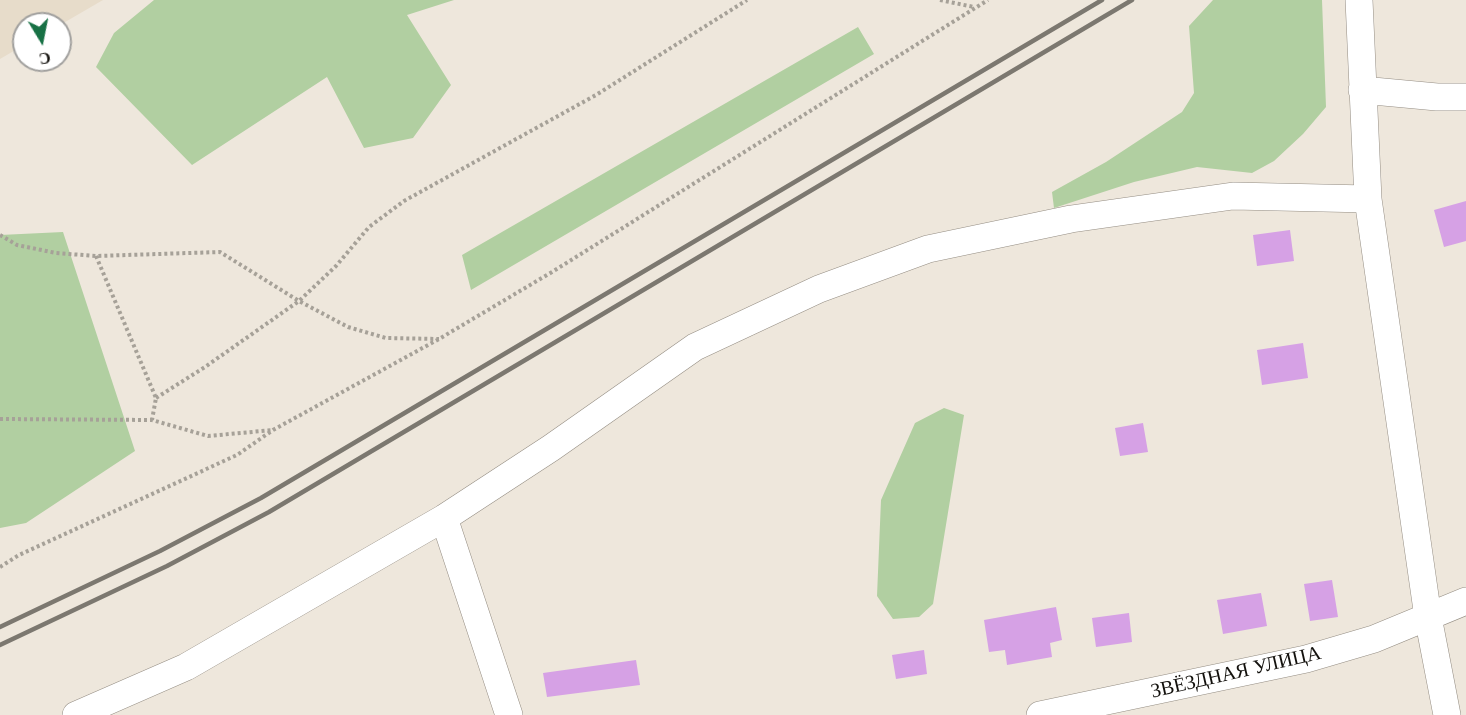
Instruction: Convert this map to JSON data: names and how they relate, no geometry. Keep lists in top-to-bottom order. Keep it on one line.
{"streets":{"street":["ЗВЁЗДНАЯ УЛИЦА"]},"north":"bottom"}
